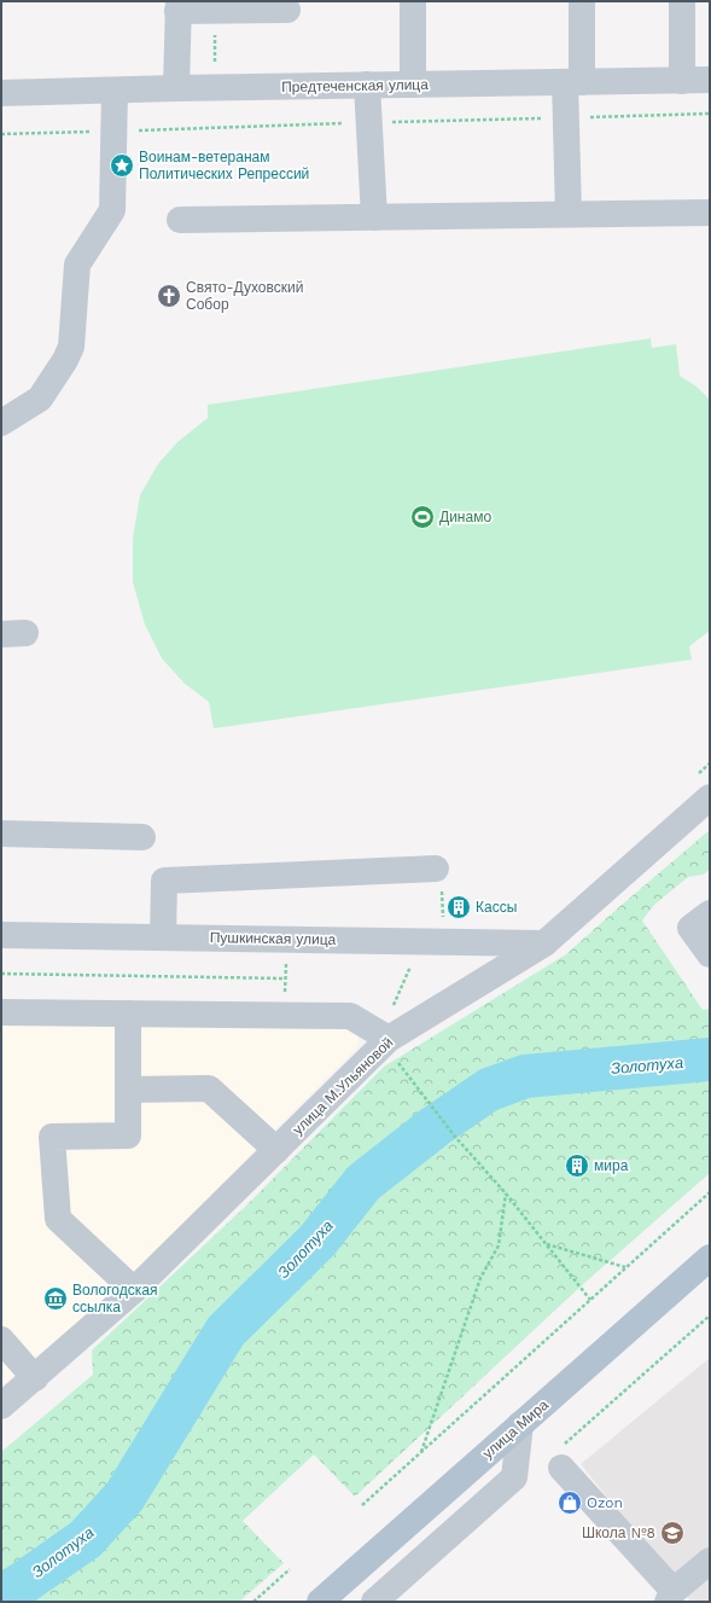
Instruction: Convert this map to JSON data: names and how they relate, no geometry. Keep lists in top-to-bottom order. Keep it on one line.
{"streets":{"main road":["улица Мира"],"street":["Предтеченская улица","Пушкинская улица","улица М.Ульяновой"]},"crossings":[["Пушкинская улица","улица М.Ульяновой"]],"water":["Золотуха"],"places":{"place":["Воинам-ветеранам Политических Репрессий"],"church":["Свято-Духовский Собор"],"sports":["Динамо"],"building":["Кассы","мира"],"museum":["Вологодская ссылка"],"shop":["Ozon"],"school or university":["Школа №8"]}}
